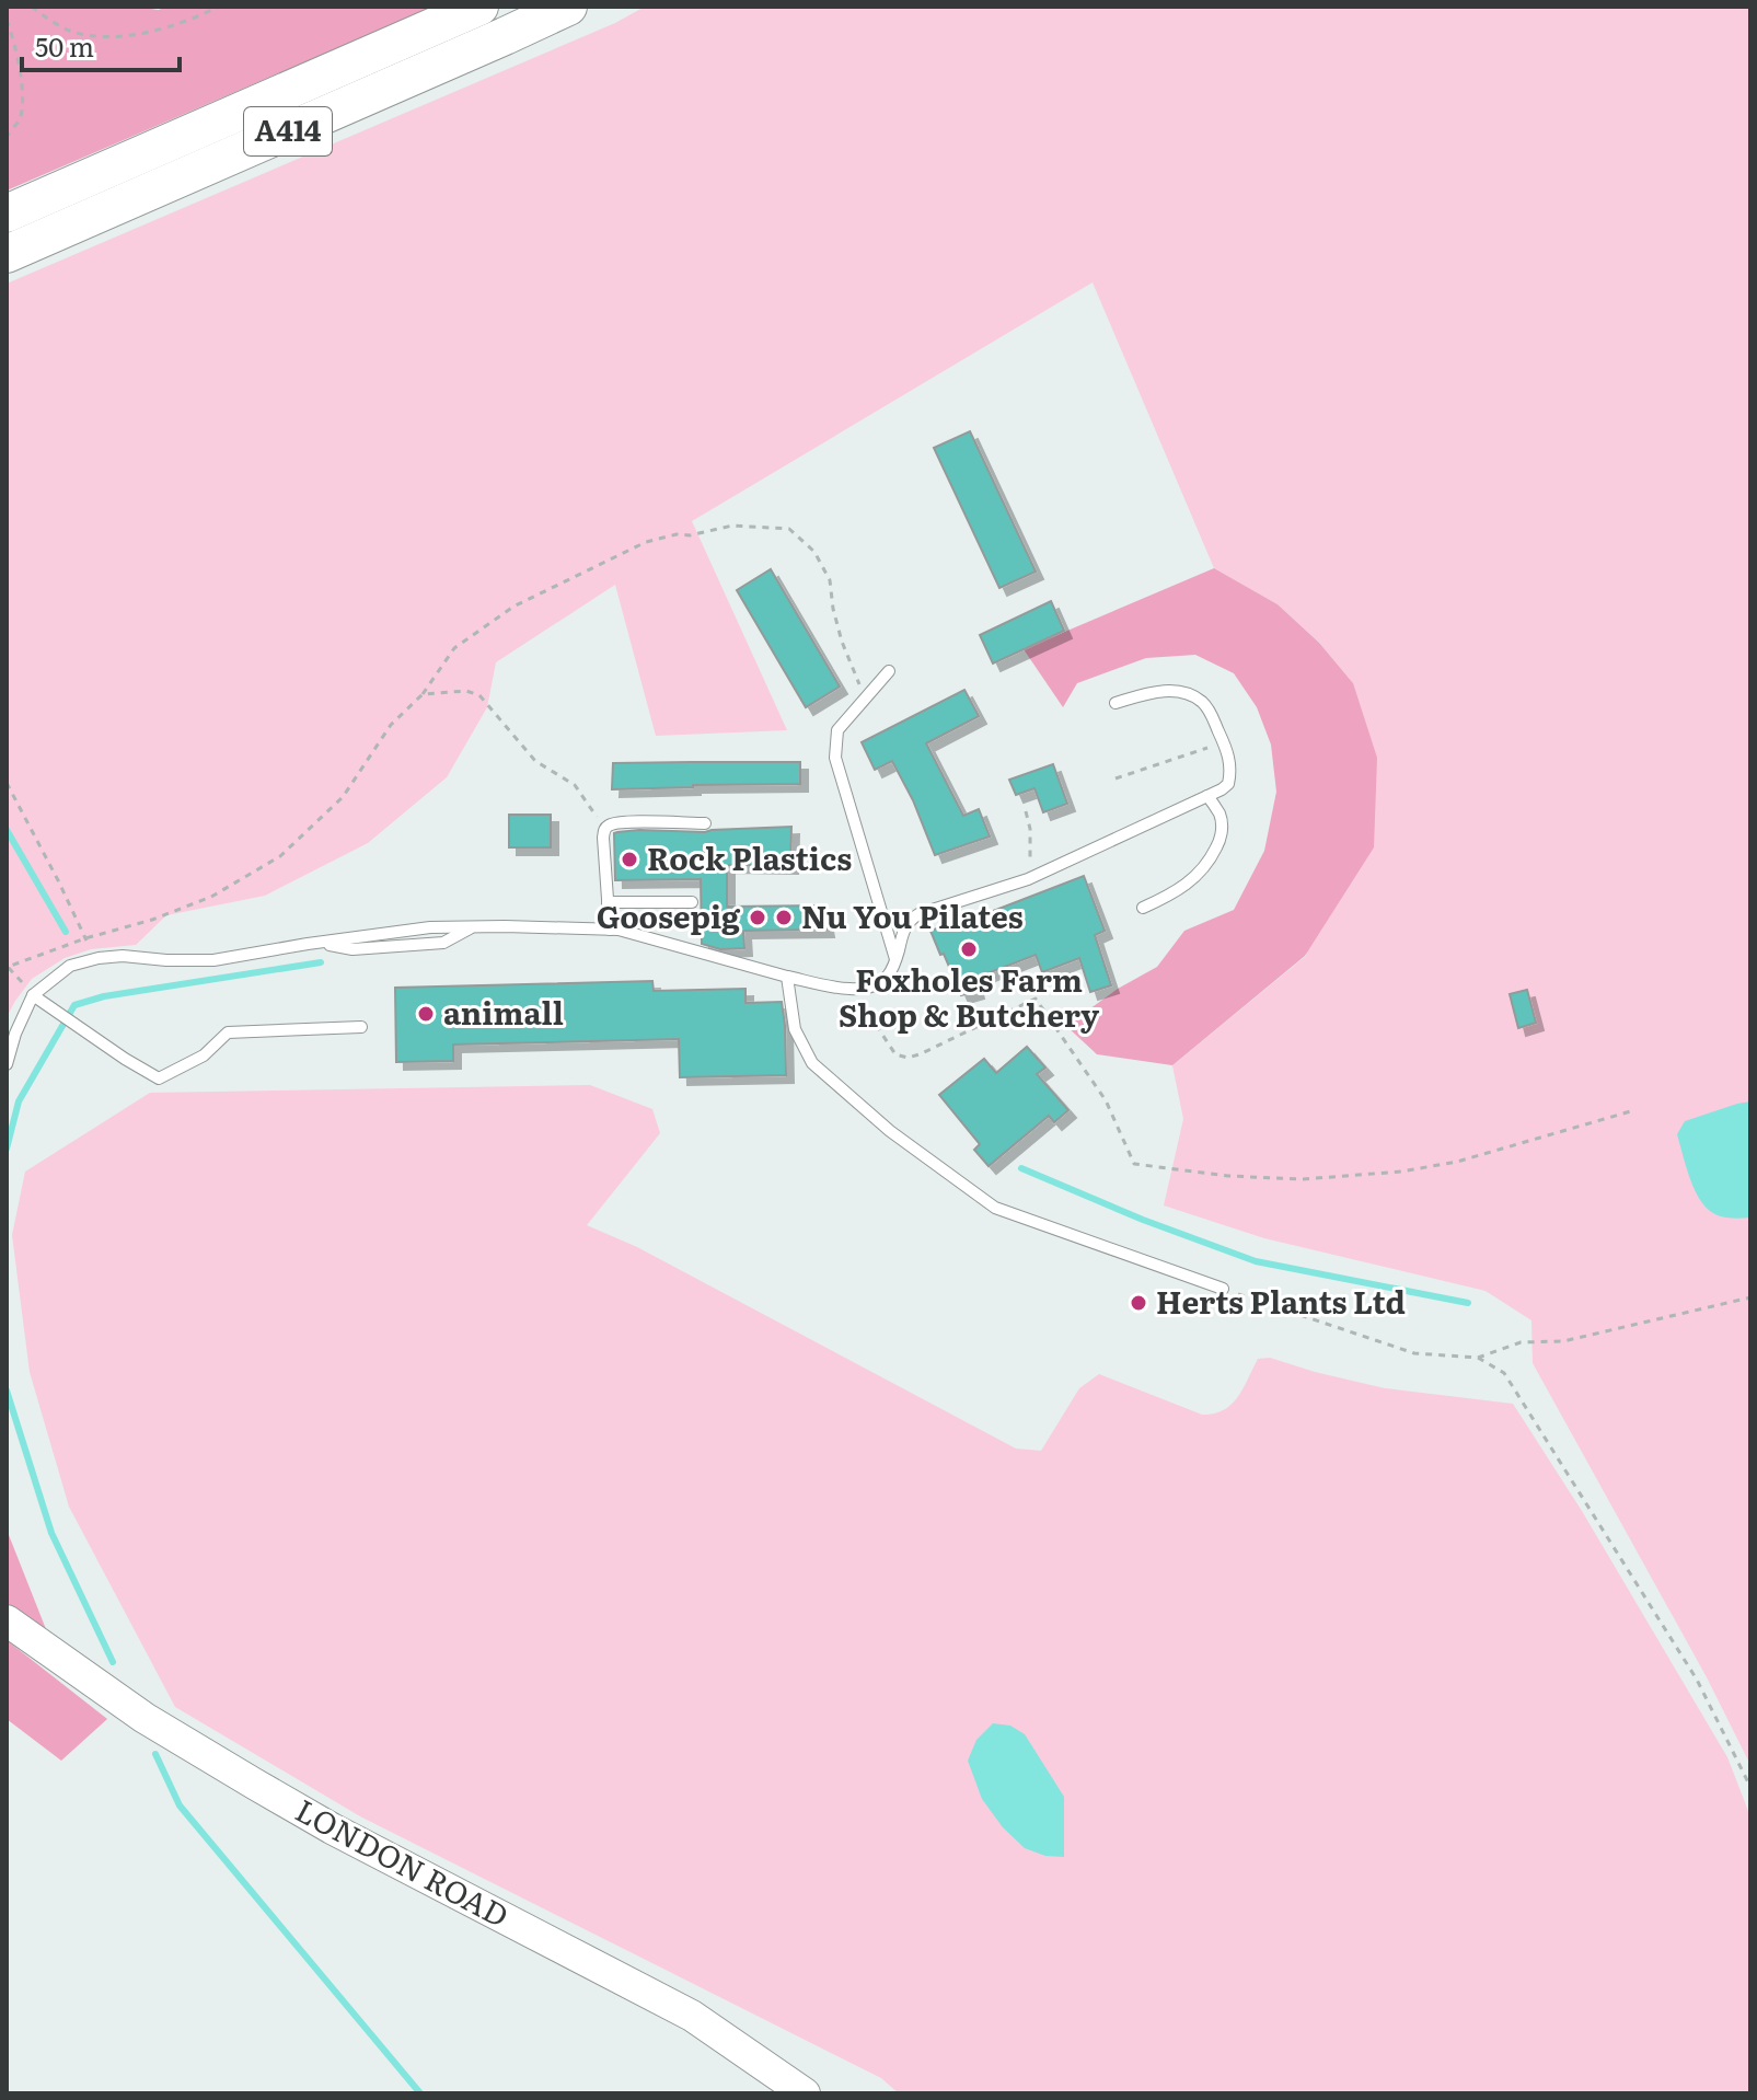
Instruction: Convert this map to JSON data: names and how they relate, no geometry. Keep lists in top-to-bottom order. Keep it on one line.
{"streets":{"highway":["A414"],"main road":["LONDON ROAD"]},"places":["Rock Plastics","Goosepig","Nu You Pilates","Foxholes Farm Shop & Butchery","animall","Herts Plants Ltd"],"scale_bar":"50 m"}
